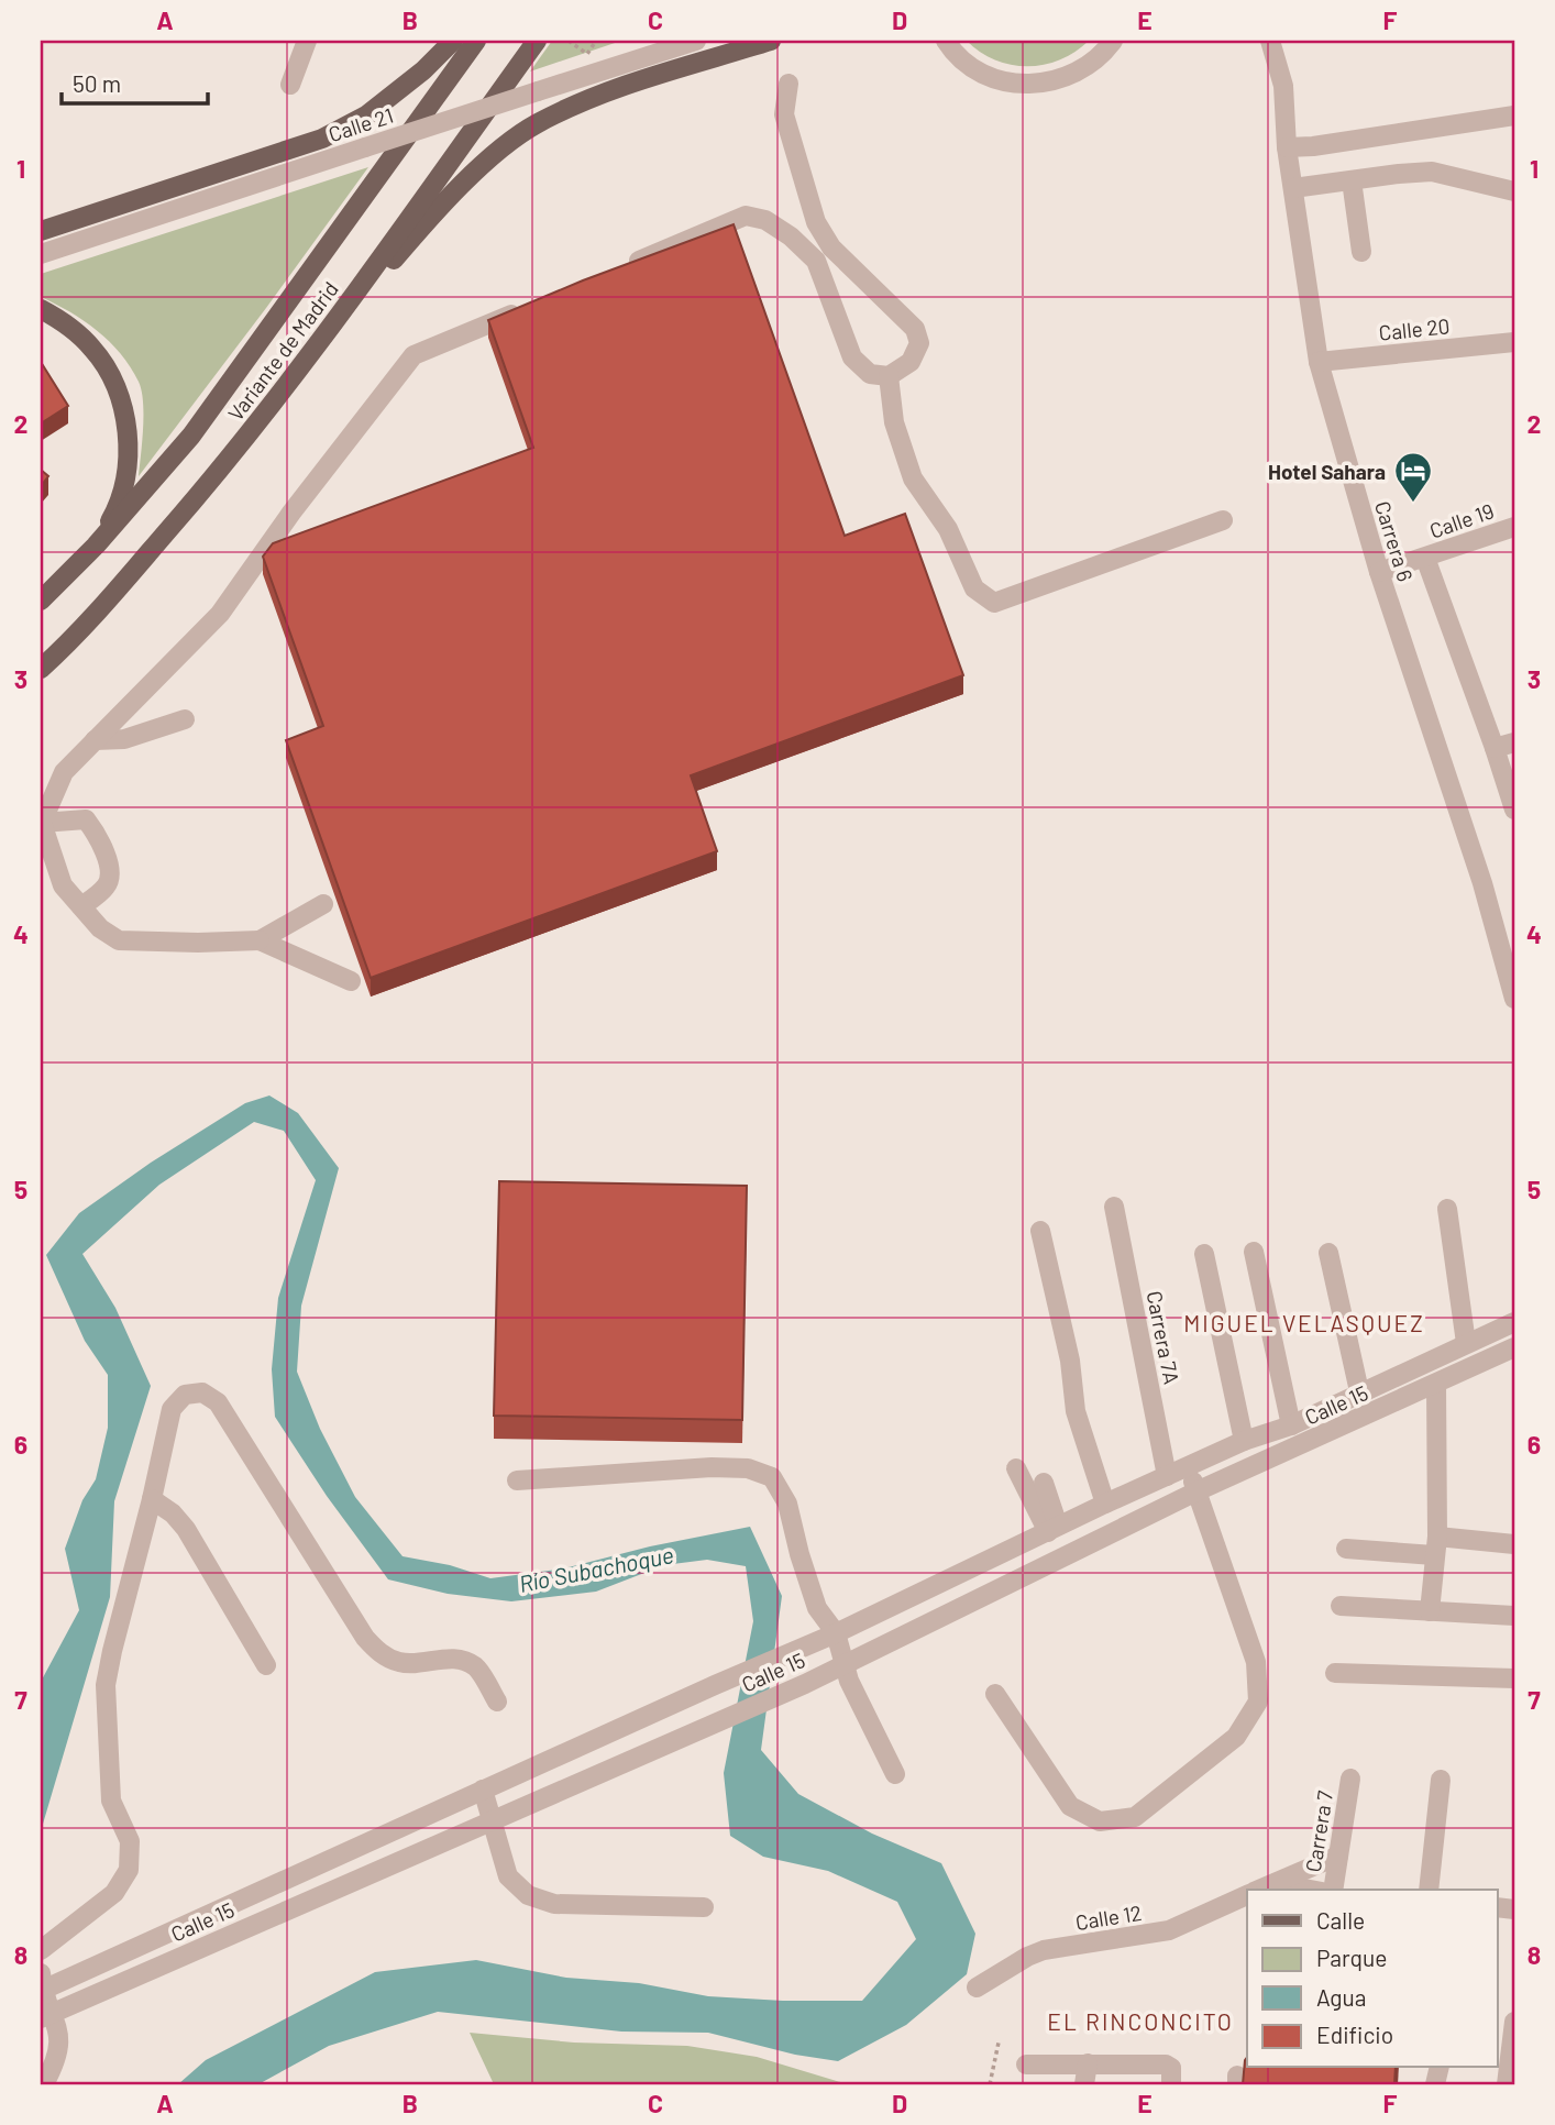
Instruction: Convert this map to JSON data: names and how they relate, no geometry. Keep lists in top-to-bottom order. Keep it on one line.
{"streets":{"main road":["Variante de Madrid"],"street":["Calle 21","Calle 20","Calle 19","Carrera 6","Carrera 7A","Calle 15","Carrera 7","Calle 12"]},"crossings":[["Calle 20","Carrera 6"],["Calle 19","Carrera 6"],["Carrera 7A","Calle 15"],["Carrera 7","Calle 12"]],"districts":["MIGUEL VELASQUEZ","EL RINCONCITO"],"water":["Río Subachoque"],"places":{"hotel":["Hotel Sahara"]},"legend":["Calle","Parque","Agua","Edificio"],"scale_bar":"50 m","grid":{"columns":["A","B","C","D","E","F"],"rows":["1","2","3","4","5","6","7","8"]}}
